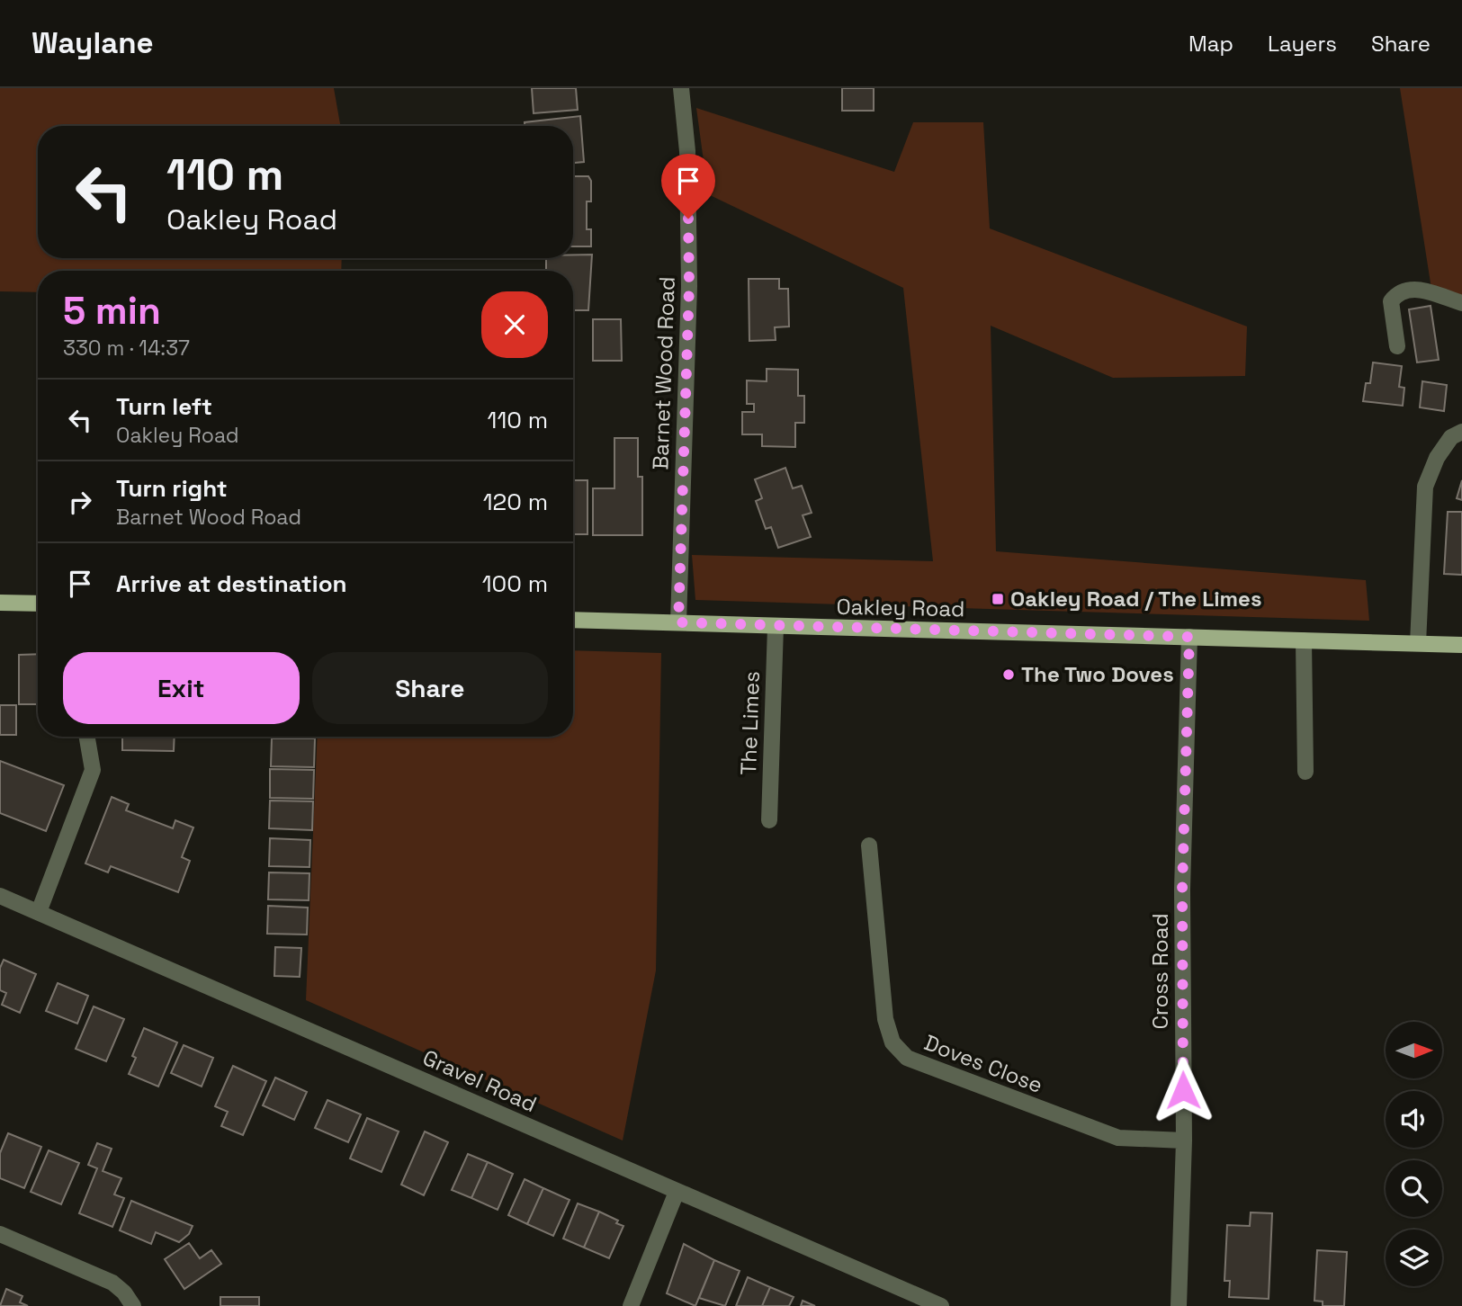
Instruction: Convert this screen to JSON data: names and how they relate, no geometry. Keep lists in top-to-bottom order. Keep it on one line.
{"streets":{"main road":["Oakley Road"],"street":["Barnet Wood Road","The Limes","Cross Road","Doves Close","Gravel Road"]},"crossings":[["Barnet Wood Road","Oakley Road"],["Oakley Road","The Limes"],["Oakley Road","Cross Road"],["Cross Road","Doves Close"]],"places":{"transit":["Oakley Road / The Limes"],"other":["The Two Doves"]},"north":"right","page":{"header":"Waylane","nav":["Map","Layers","Share"],"turn":["110 m","Oakley Road"],"heading":["5 min","330 m · 14:37"],"list":[{"name":"Turn left","note":"Oakley Road","value":"110 m"},{"name":"Turn right","note":"Barnet Wood Road","value":"120 m"},{"name":"Arrive at destination","value":"100 m"}],"buttons":["Exit","Share"]}}
